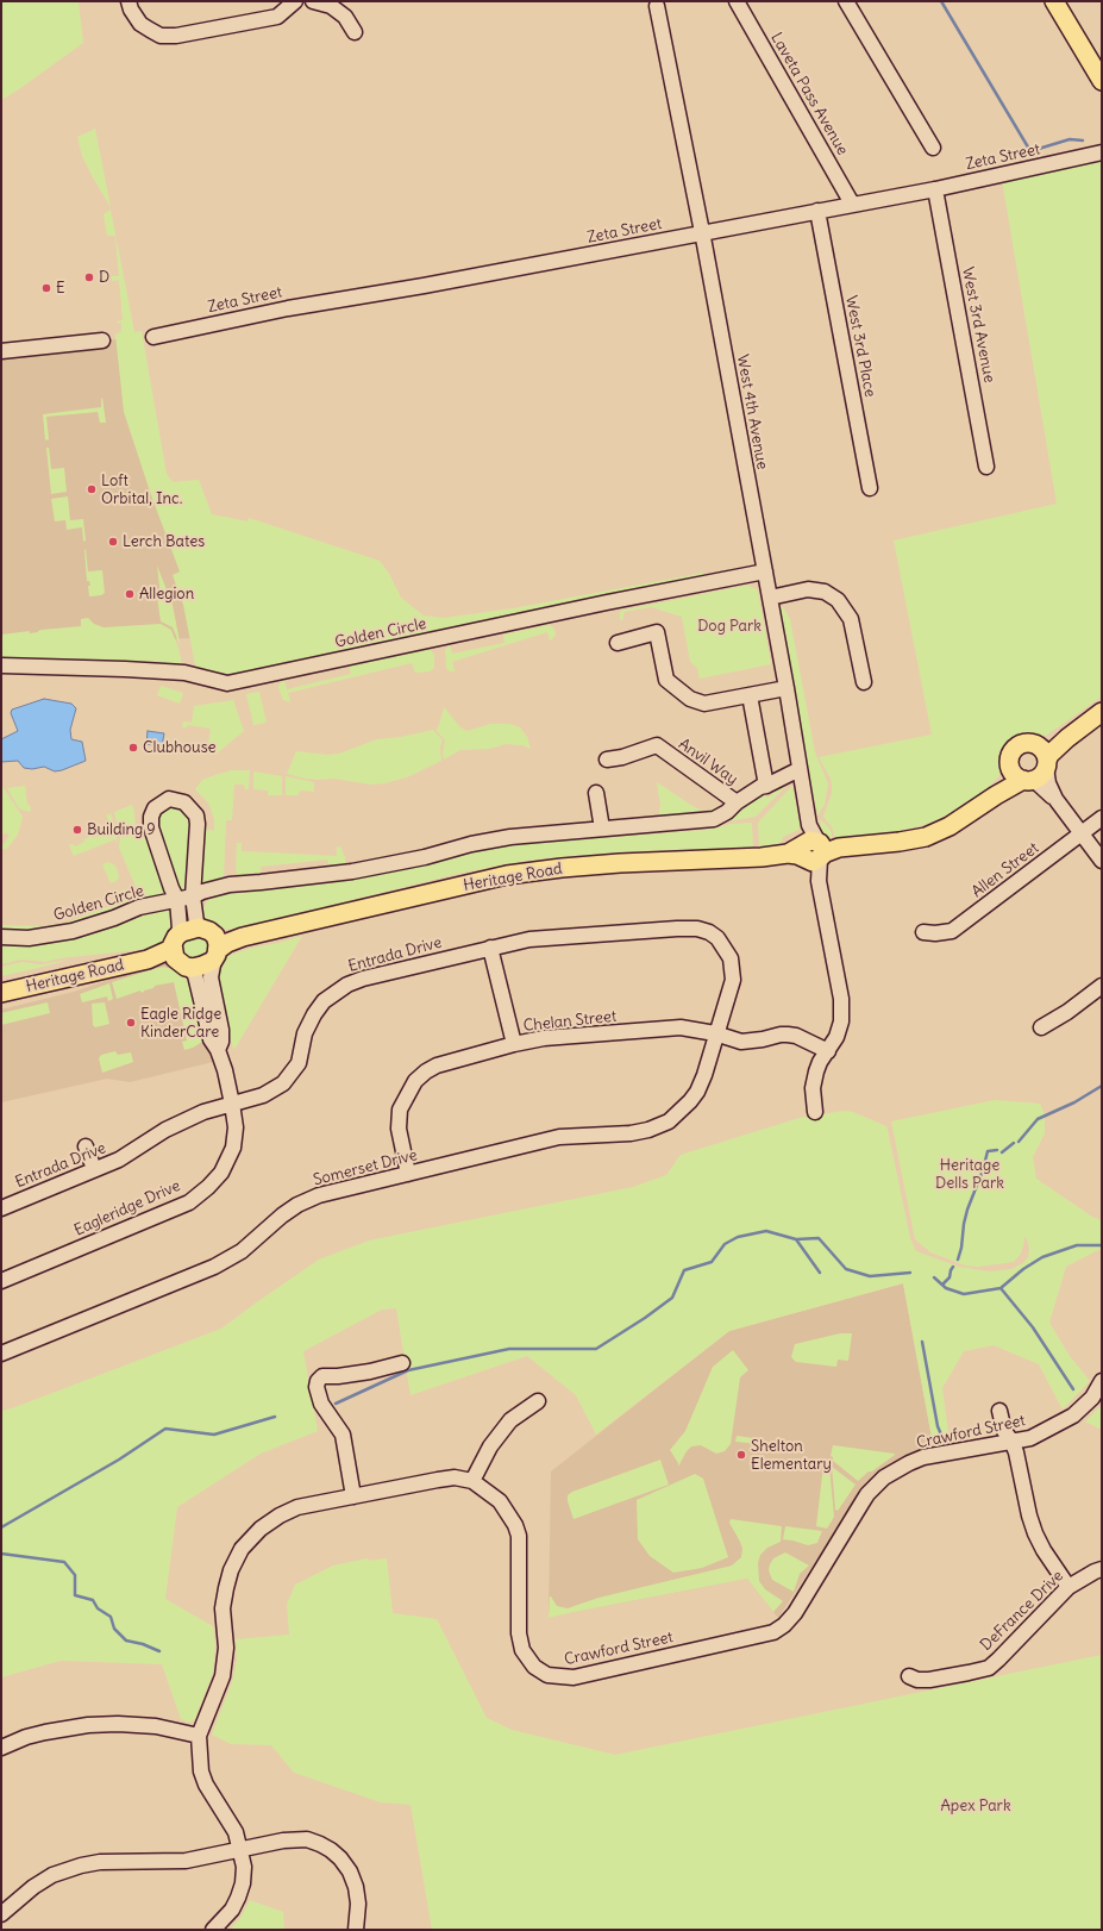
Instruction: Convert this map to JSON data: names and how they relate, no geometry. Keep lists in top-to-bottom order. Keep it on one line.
{"streets":{"main road":["Heritage Road"],"street":["Laveta Pass Avenue","Zeta Street","West 3rd Avenue","West 3rd Place","West 4th Avenue","Golden Circle","Anvil Way","Allen Street","Entrada Drive","Chelan Street","Somerset Drive","Eagleridge Drive","Crawford Street","DeFrance Drive"]},"crossings":[["Laveta Pass Avenue","Zeta Street"],["Zeta Street","West 3rd Avenue"],["Zeta Street","West 3rd Place"],["Zeta Street","West 4th Avenue"],["West 4th Avenue","Golden Circle"],["West 4th Avenue","Heritage Road"],["West 4th Avenue","Chelan Street"],["Golden Circle","Anvil Way"],["Heritage Road","Eagleridge Drive"],["Entrada Drive","Chelan Street"],["Entrada Drive","Somerset Drive"],["Entrada Drive","Eagleridge Drive"],["Chelan Street","Somerset Drive"]],"parks":["Dog Park","Heritage Dells Park","Apex Park"],"places":["D","E","Loft Orbital, Inc.","Lerch Bates","Allegion","Clubhouse","Building 9","Eagle Ridge KinderCare","Shelton Elementary"]}
